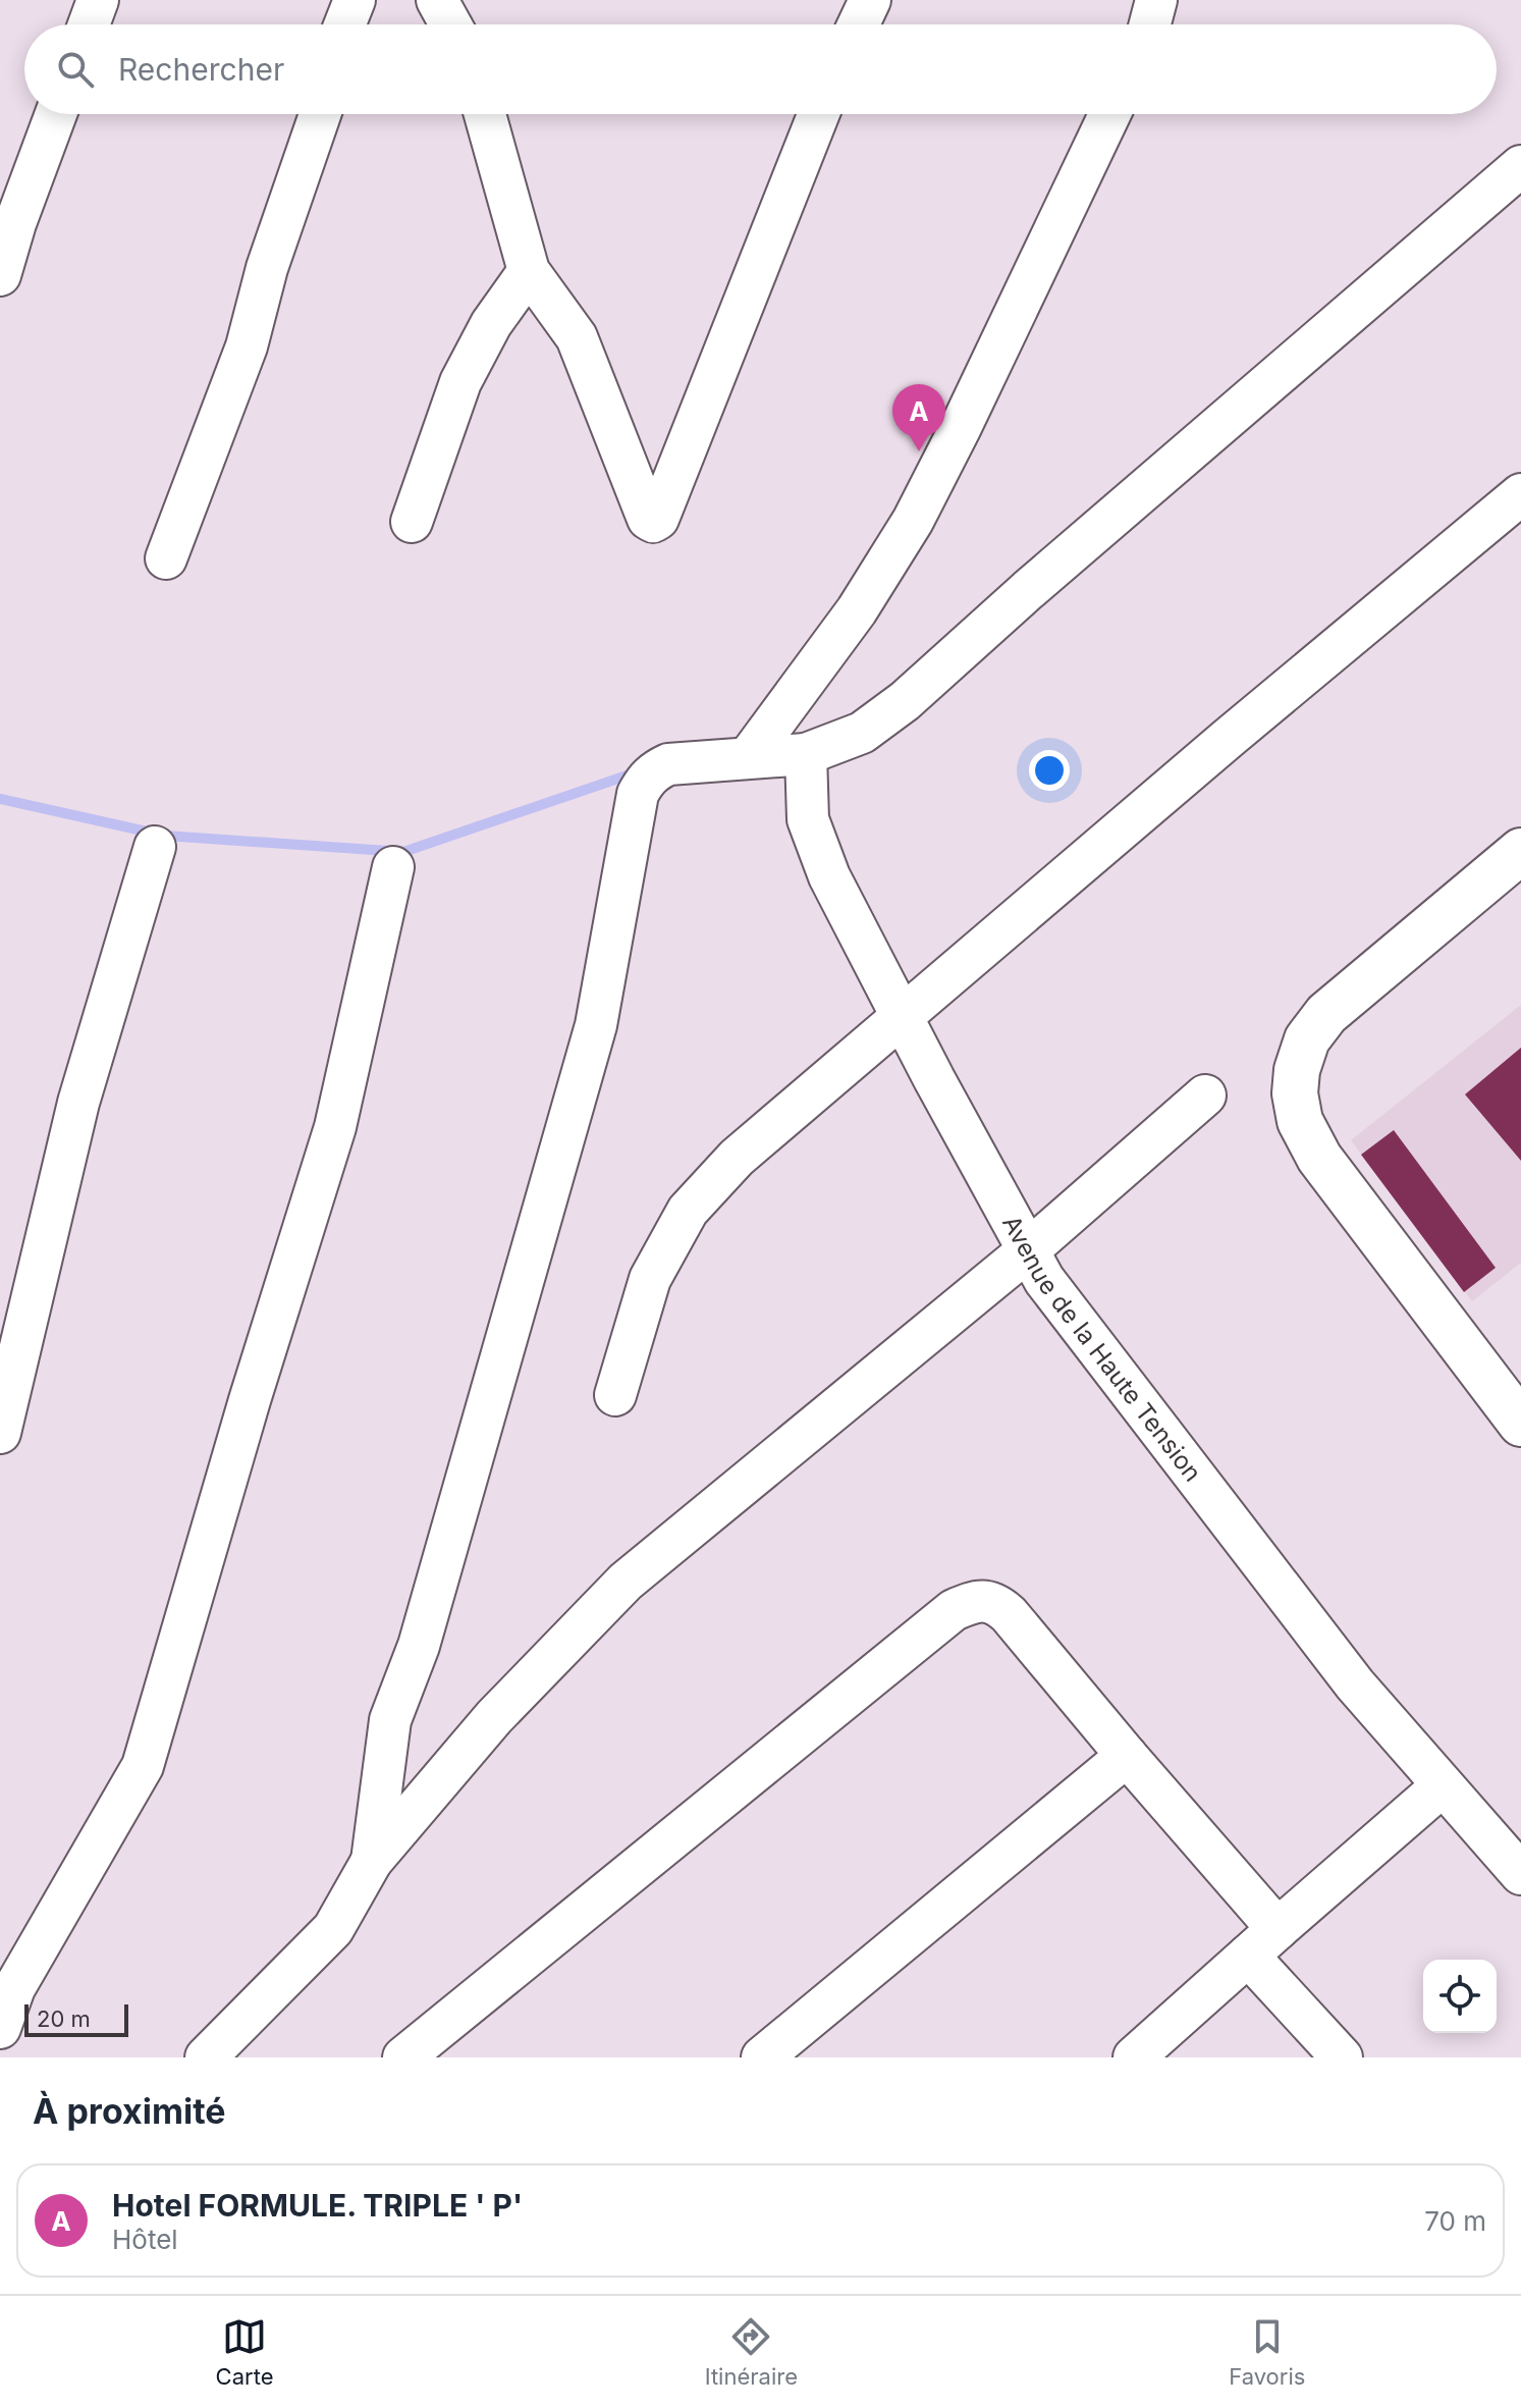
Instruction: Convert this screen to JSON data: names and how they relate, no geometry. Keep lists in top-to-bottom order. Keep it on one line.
{"streets":{"street":["Avenue de la Haute Tension"]},"scale_bar":"20 m","page":{"search":"Rechercher","pins":"A","scale":"20 m","heading":"À proximité","list":[{"mark":"A","name":"Hotel FORMULE. TRIPLE ' P'","note":"Hôtel","value":"70 m"}],"nav":["Carte","Itinéraire","Favoris"]}}
